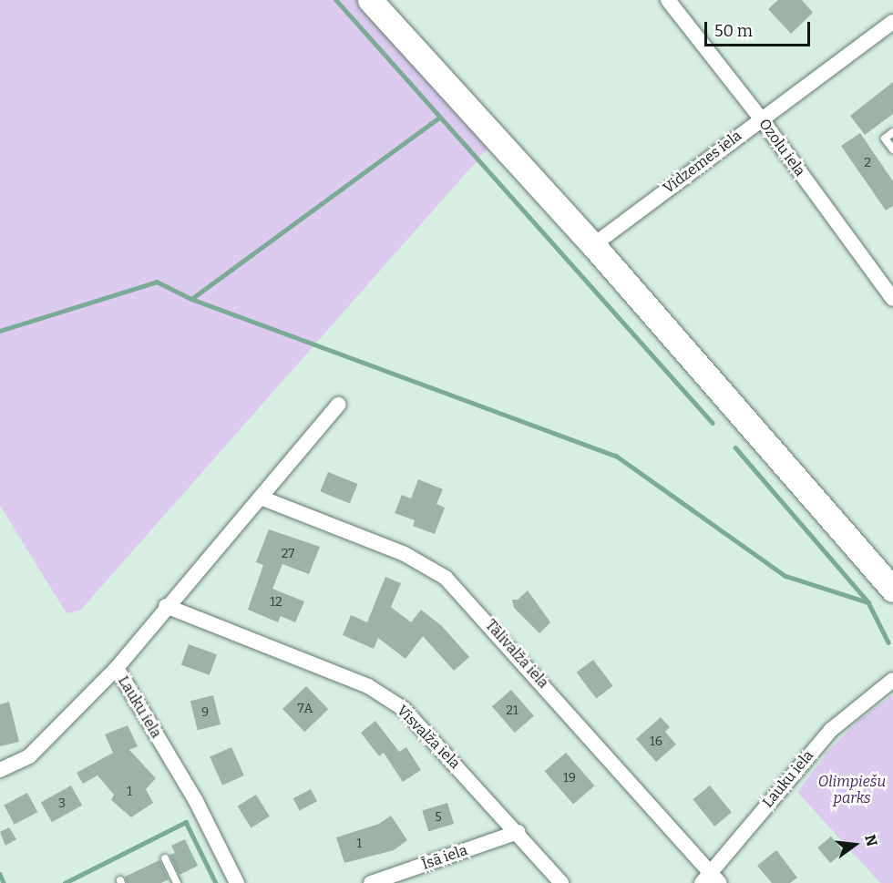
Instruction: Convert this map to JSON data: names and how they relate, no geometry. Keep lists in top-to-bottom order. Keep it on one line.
{"streets":{"street":["Ozolu iela","Vidzemes iela","Tālivalža iela","Lauku iela","Visvalža iela","Īsā iela"]},"crossings":[["Ozolu iela","Vidzemes iela"],["Tālivalža iela","Lauku iela"],["Visvalža iela","Īsā iela"]],"parks":["Olimpiešu parks"],"house_numbers":["2","27","12","7A","21","9","16","19","1","3","5","1"],"scale_bar":"50 m","north":"right"}
